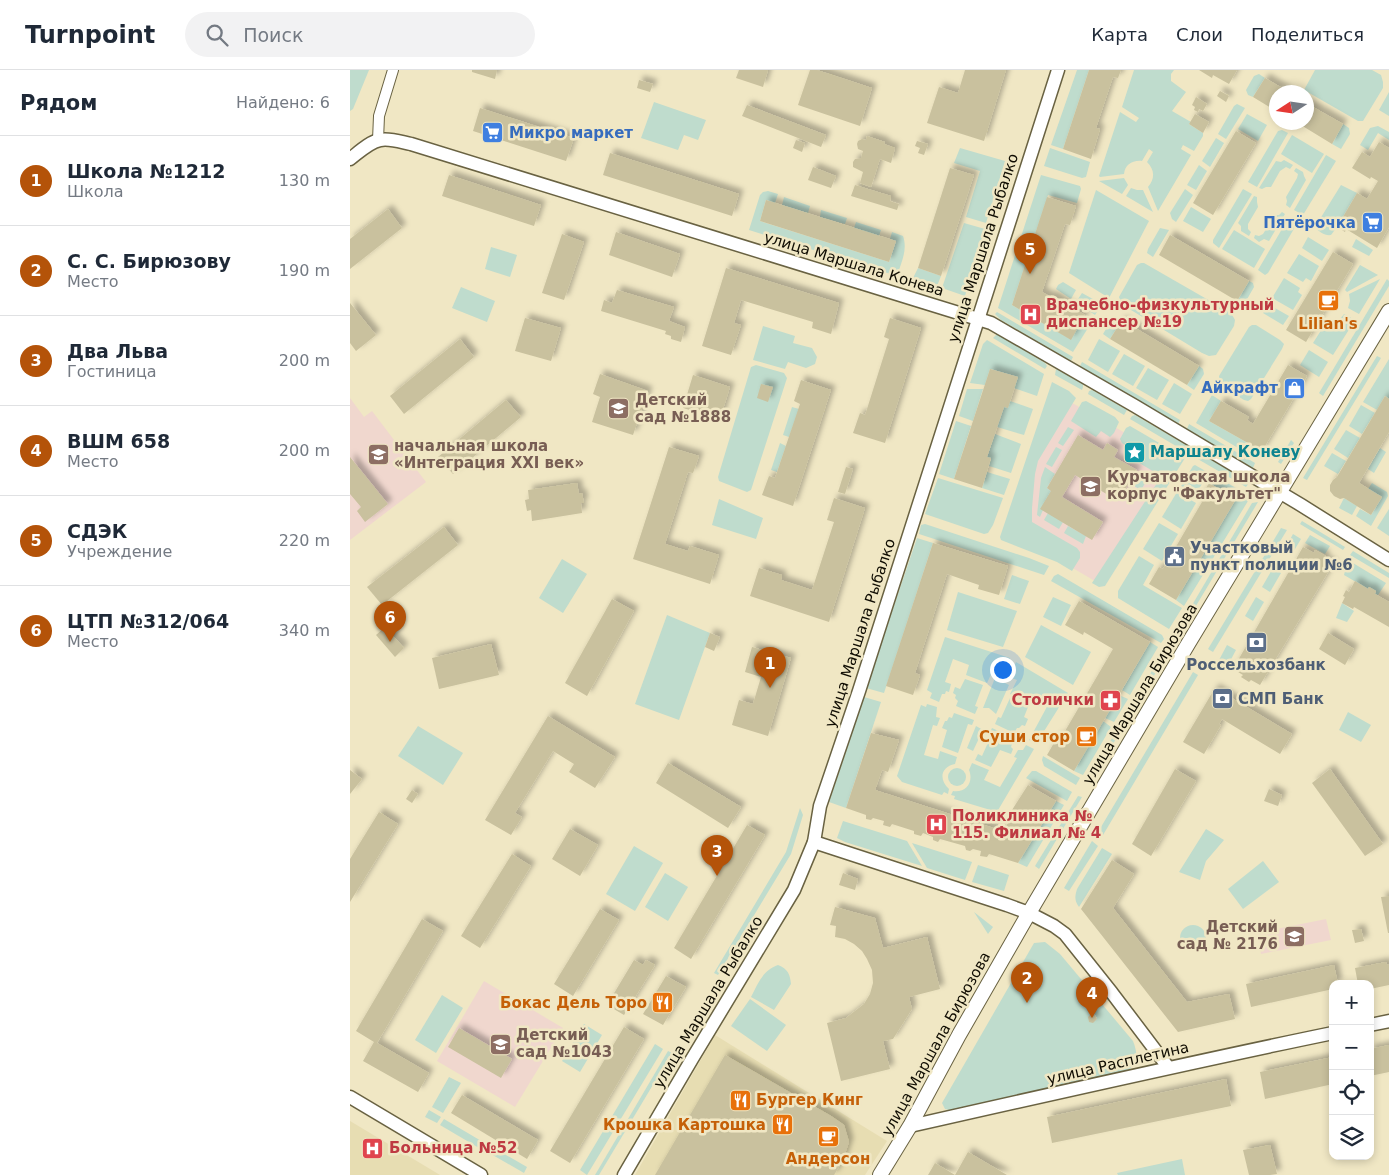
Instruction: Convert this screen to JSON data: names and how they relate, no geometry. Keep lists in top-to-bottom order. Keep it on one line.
{"streets":{"main road":["улица Маршала Бирюзова"],"street":["улица Маршала Рыбалко","улица Маршала Конева","улица Расплетина"]},"crossings":[["улица Маршала Рыбалко","улица Маршала Конева"],["улица Маршала Конева","улица Маршала Бирюзова"],["улица Маршала Бирюзова","улица Расплетина"]],"places":{"supermarket":["Микро маркет","Пятёрочка"],"cafe":["Lilian's","Суши стор","Андерсон"],"hospital":["Врачебно-физкультурный диспансер №19","Поликлиника № 115. Филиал № 4","Больница №52"],"shop":["Айкрафт"],"school or university":["Детский сад №1888","начальная школа «Интеграция XXI век»","Курчатовская школа корпус \"Факультет\"","Детский сад № 2176","Детский сад №1043"],"place":["Маршалу Коневу"],"public building":["Участковый пункт полиции №6"],"bank":["Россельхозбанк","СМП Банк"],"pharmacy":["Столички"],"restaurant":["Бокас Дель Торо","Бургер Кинг","Крошка Картошка"]},"north":"left","page":{"header":"Turnpoint","search":"Поиск","nav":["Карта","Слои","Поделиться"],"heading":["Рядом","Найдено: 6"],"list":[{"mark":"1","name":"Школа №1212","note":"Школа","value":"130 m"},{"mark":"2","name":"С. С. Бирюзову","note":"Место","value":"190 m"},{"mark":"3","name":"Два Льва","note":"Гостиница","value":"200 m"},{"mark":"4","name":"ВШM 658","note":"Место","value":"200 m"},{"mark":"5","name":"СДЭК","note":"Учреждение","value":"220 m"},{"mark":"6","name":"ЦТП №312/064","note":"Место","value":"340 m"}],"pins":["5","6","1","3","2","4"],"map_buttons":["+","−"]}}
